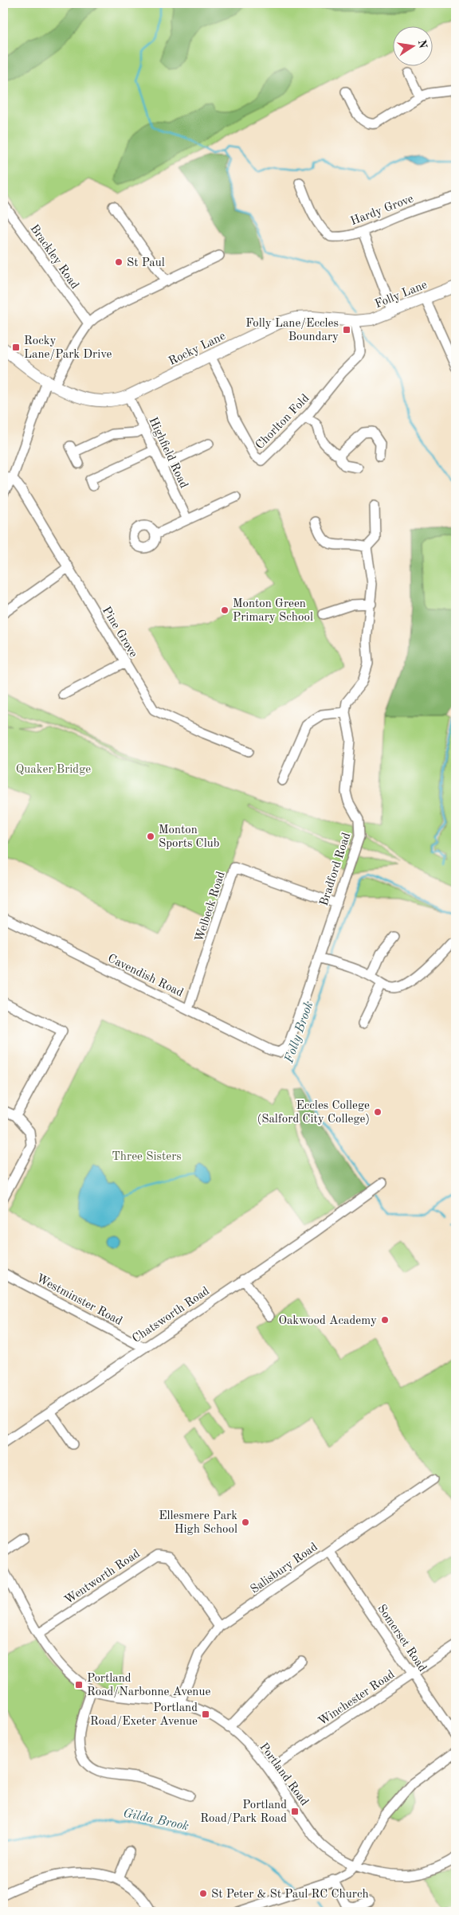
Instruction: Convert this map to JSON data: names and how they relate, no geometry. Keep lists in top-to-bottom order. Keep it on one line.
{"streets":{"main road":["Folly Lane","Rocky Lane"],"street":["Hardy Grove","Brackley Road","Chorlton Fold","Highfield Road","Pine Grove","Bradford Road","Welbeck Road","Cavendish Road","Westminster Road","Chatsworth Road","Salisbury Road","Wentworth Road","Somerset Road","Winchester Road","Portland Road"]},"crossings":[["Folly Lane","Rocky Lane"],["Folly Lane","Chorlton Fold"],["Rocky Lane","Chorlton Fold"],["Rocky Lane","Highfield Road"],["Bradford Road","Welbeck Road"],["Bradford Road","Cavendish Road"],["Welbeck Road","Cavendish Road"],["Westminster Road","Chatsworth Road"],["Salisbury Road","Wentworth Road"],["Salisbury Road","Somerset Road"],["Salisbury Road","Portland Road"],["Wentworth Road","Portland Road"],["Somerset Road","Winchester Road"],["Winchester Road","Portland Road"]],"water":["Folly Brook","Gilda Brook"],"parks":["Quaker Bridge","Three Sisters"],"places":{"other":["St Paul","Monton Green Primary School","Monton Sports Club","Eccles College (Salford City College)","Oakwood Academy","Ellesmere Park High School","St Peter & St Paul RC Church"],"transit":["Folly Lane/Eccles Boundary","Rocky Lane/Park Drive","Portland Road/Narbonne Avenue","Portland Road/Exeter Avenue","Portland Road/Park Road"]},"north":"right"}
